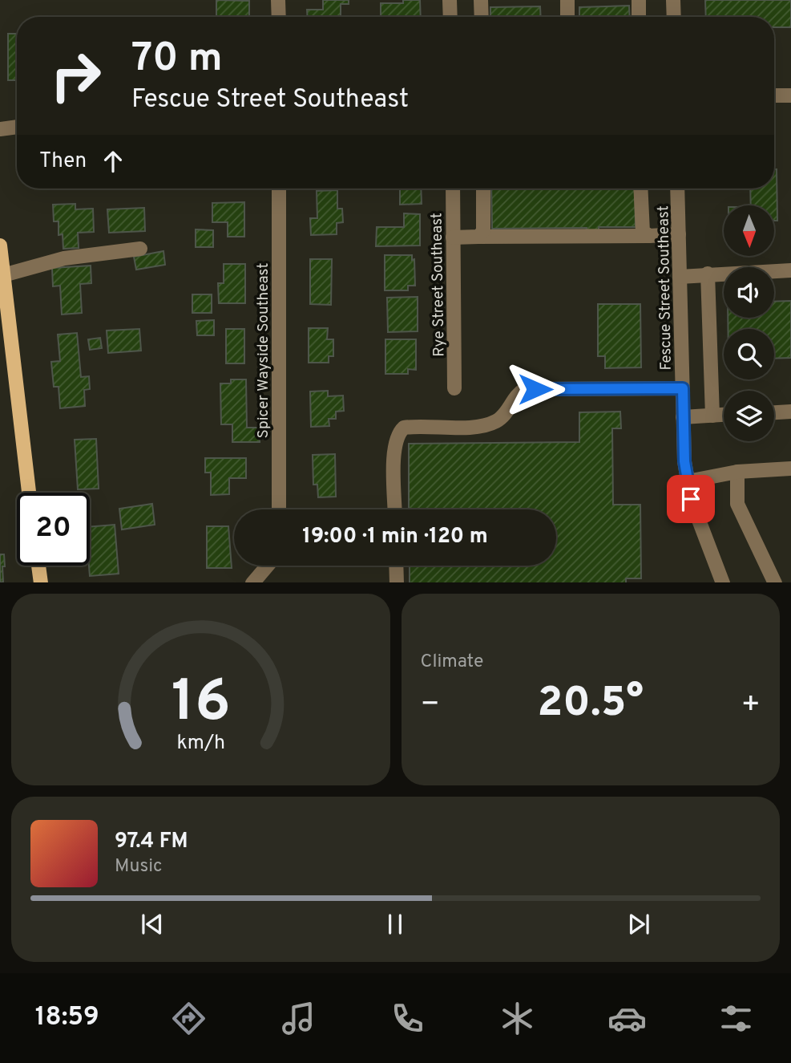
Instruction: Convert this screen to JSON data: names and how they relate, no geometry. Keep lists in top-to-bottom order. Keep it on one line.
{"streets":{"street":["Rye Street Southeast","Fescue Street Southeast","Spicer Wayside Southeast"]},"north":"bottom","page":{"turn":["70 m","Fescue Street Southeast"],"then":"Then","limit":"20","trip":"19:00 · 1 min · 120 m","tile":"Climate","heat":["−","20.5°","+"],"song":["97.4 FM","Music"],"tabs":"18:59","gauge":["16","km/h"]}}
